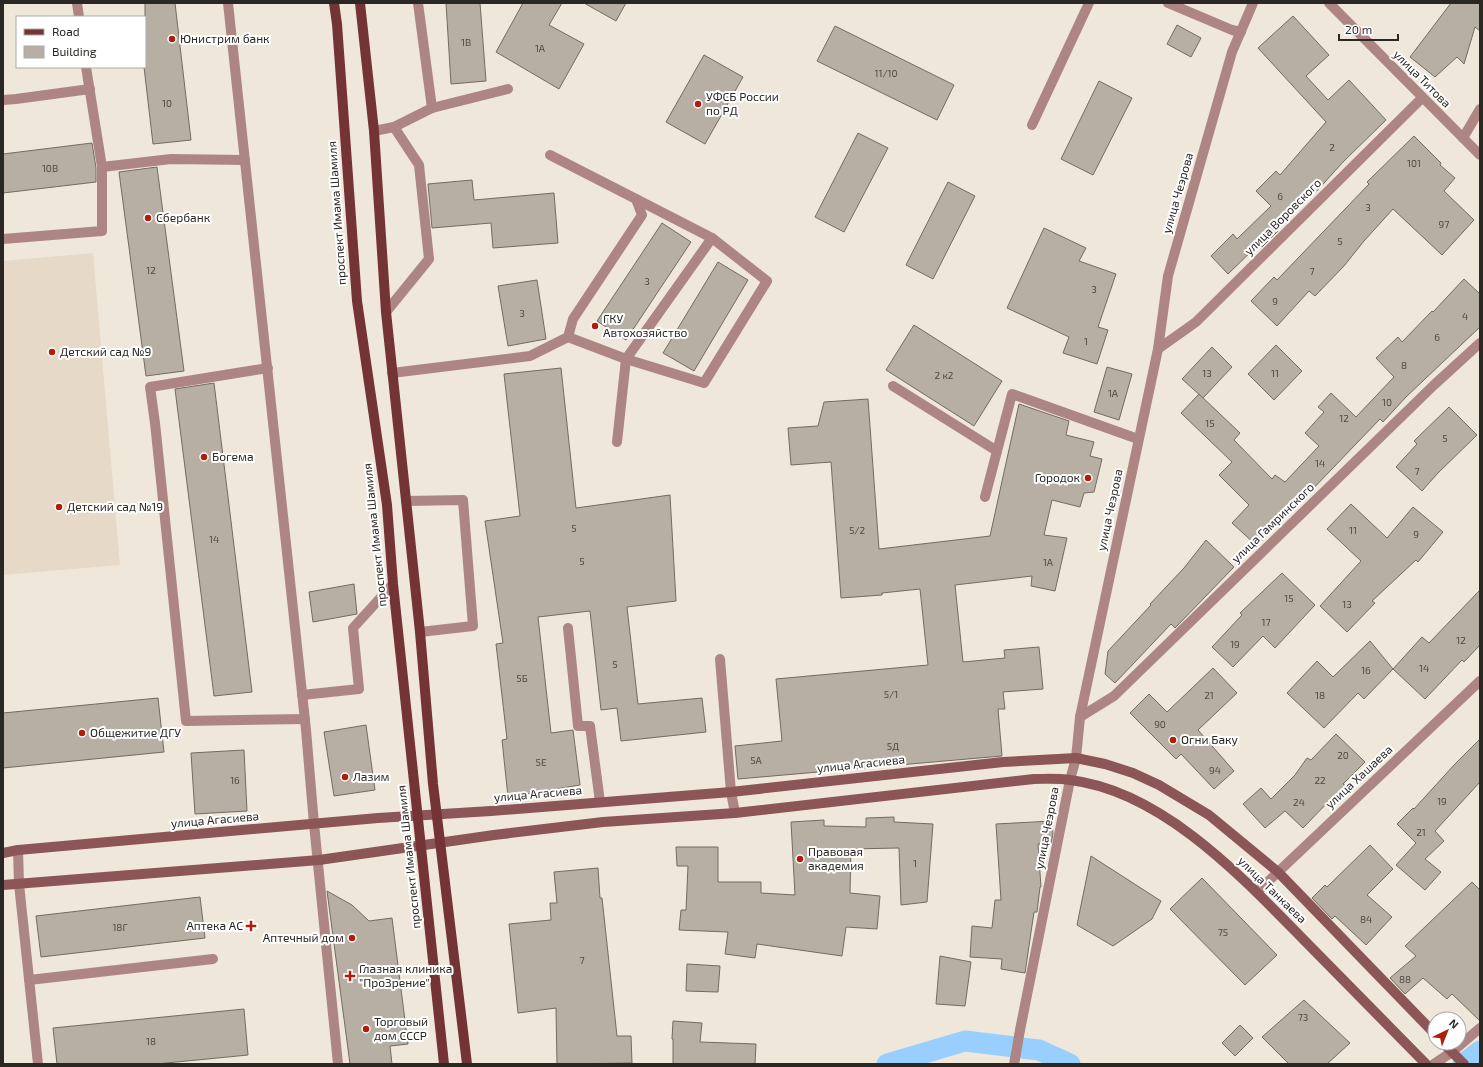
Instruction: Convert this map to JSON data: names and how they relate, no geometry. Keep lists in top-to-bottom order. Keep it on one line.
{"streets":{"main road":["проспект Имама Шамиля","улица Агасиева","улица Танкаева"],"street":["улица Титова","улица Чеэрова","улица Воровского","улица Гамринского","улица Хашаева"]},"crossings":[["улица Титова","улица Воровского"],["улица Чеэрова","улица Воровского"],["улица Чеэрова","улица Гамринского"],["улица Чеэрова","улица Агасиева"],["улица Чеэрова","улица Танкаева"],["проспект Имама Шамиля","улица Агасиева"],["улица Агасиева","улица Танкаева"],["улица Хашаева","улица Танкаева"]],"places":{"other":["Юнистрим банк","УФСБ России по РД","Сбербанк","ГКУ Автохозяйство","Детский сад №9","Богема","Городок","Детский сад №19","Общежитие ДГУ","Огни Баку","Лазим","Правовая академия","Аптечный дом","Торговый дом СССР"],"health":["Аптека АС","Глазная клиника \"ПроЗрение\""]},"house_numbers":["1В","1А","11/10","10","2","101","10В","6","3","97","5","12","7","3","3","9","3","4","6","1","8","13","11","2 к2","1А","10","12","15","5","14","7","5","5/2","11","9","14","5","1А","15","13","17","12","19","5","14","16","5Б","5/1","21","18","90","5Д","20","5А","5Е","94","16","22","19","24","21","1","84","18Г","75","7","88","73","18"],"legend":["Road","Building"],"scale_bar":"20 m","north":"top right"}
